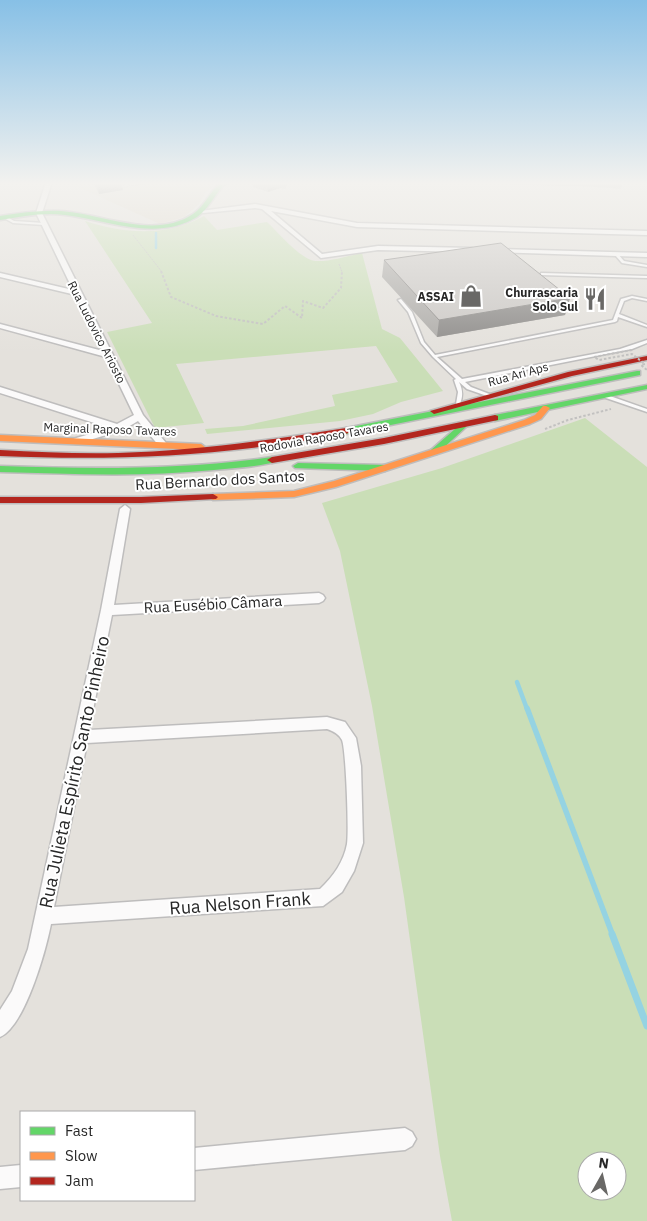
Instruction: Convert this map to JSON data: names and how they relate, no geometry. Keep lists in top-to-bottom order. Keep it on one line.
{"streets":{"main road":["Rua Ari Aps","Marginal Raposo Tavares","Rodovia Raposo Tavares","Rua Bernardo dos Santos"],"street":["Rua Ludovico Ariosto","Rua Eusébio Câmara","Rua Julieta Espírito Santo Pinheiro","Rua Nelson Frank"]},"crossings":[["Rua Ludovico Ariosto","Marginal Raposo Tavares"],["Rua Ari Aps","Rodovia Raposo Tavares"],["Marginal Raposo Tavares","Rodovia Raposo Tavares"],["Rodovia Raposo Tavares","Rua Bernardo dos Santos"],["Rua Eusébio Câmara","Rua Julieta Espírito Santo Pinheiro"],["Rua Julieta Espírito Santo Pinheiro","Rua Nelson Frank"]],"places":{"shop":["ASSAI"],"restaurant":["Churrascaria Solo Sul"]},"legend":["Fast","Slow","Jam"],"north":"top"}
